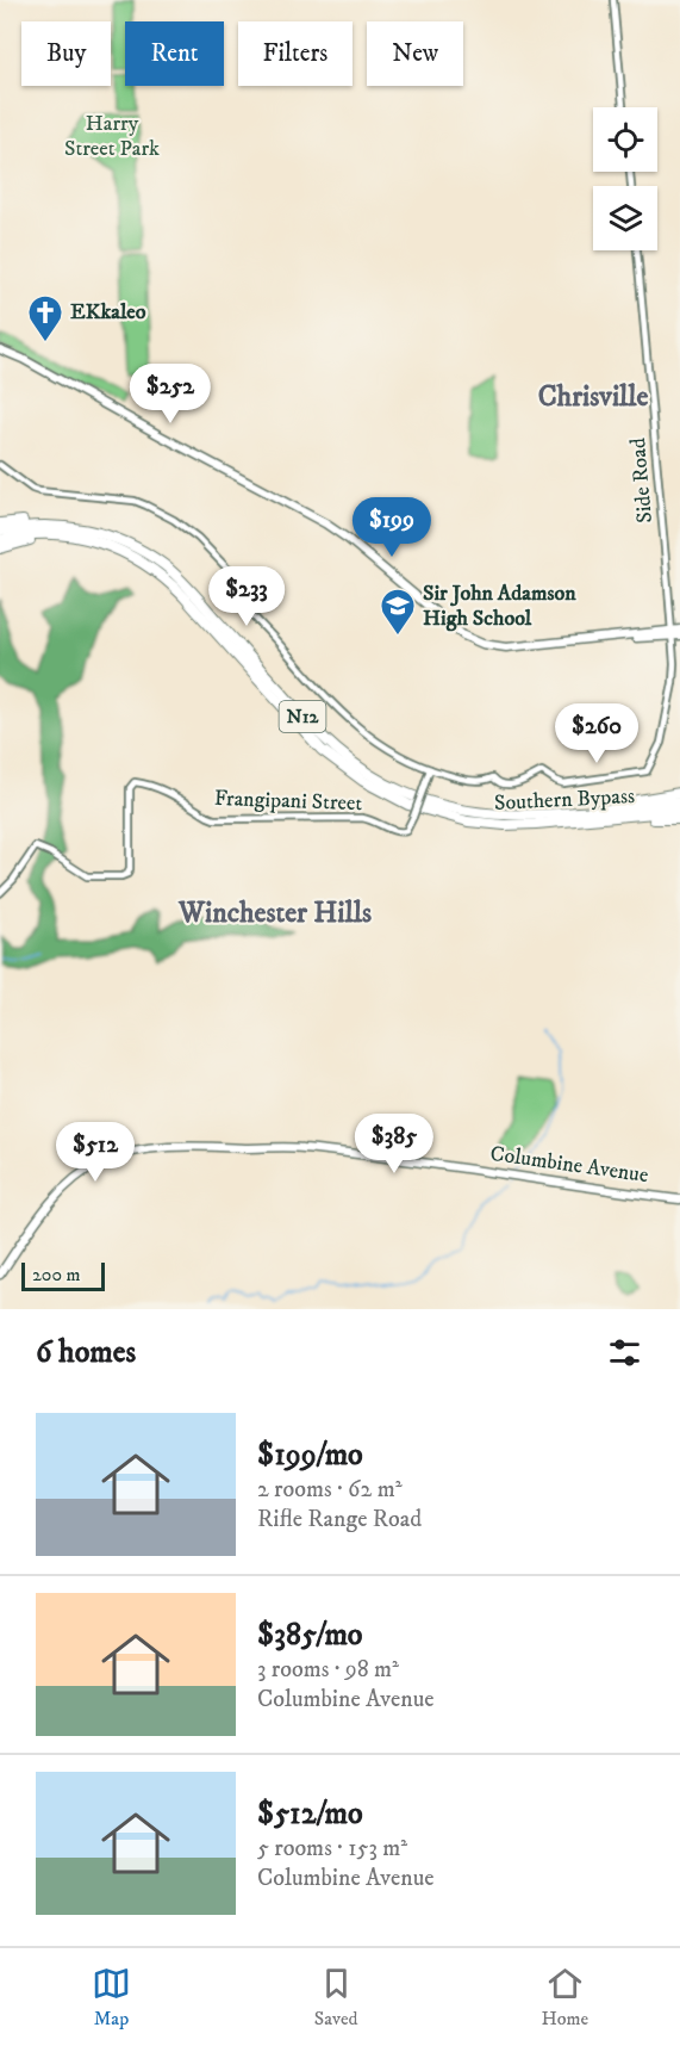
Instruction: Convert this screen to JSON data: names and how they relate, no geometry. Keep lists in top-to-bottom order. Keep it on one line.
{"streets":{"highway":["N12","Southern Bypass"],"main road":["Columbine Avenue"],"street":["Side Road","Frangipani Street"]},"crossings":[["Side Road","Frangipani Street"]],"districts":["Chrisville","Winchester Hills"],"parks":["Harry Street Park"],"places":{"church":["EKkaleo"],"school or university":["Sir John Adamson High School"]},"scale_bar":"200 m","page":{"chip":["Buy","Rent","Filters","New"],"price":["$252","$199","$233","$260","$385","$512"],"scale":"200 m","heading":"6 homes","list":[{"name":"$199/mo","note":"2 rooms · 62 m² · Rifle Range Road"},{"name":"$385/mo","note":"3 rooms · 98 m² · Columbine Avenue"},{"name":"$512/mo","note":"5 rooms · 153 m² · Columbine Avenue"}],"tabs":["Map","Saved","Home"]}}
